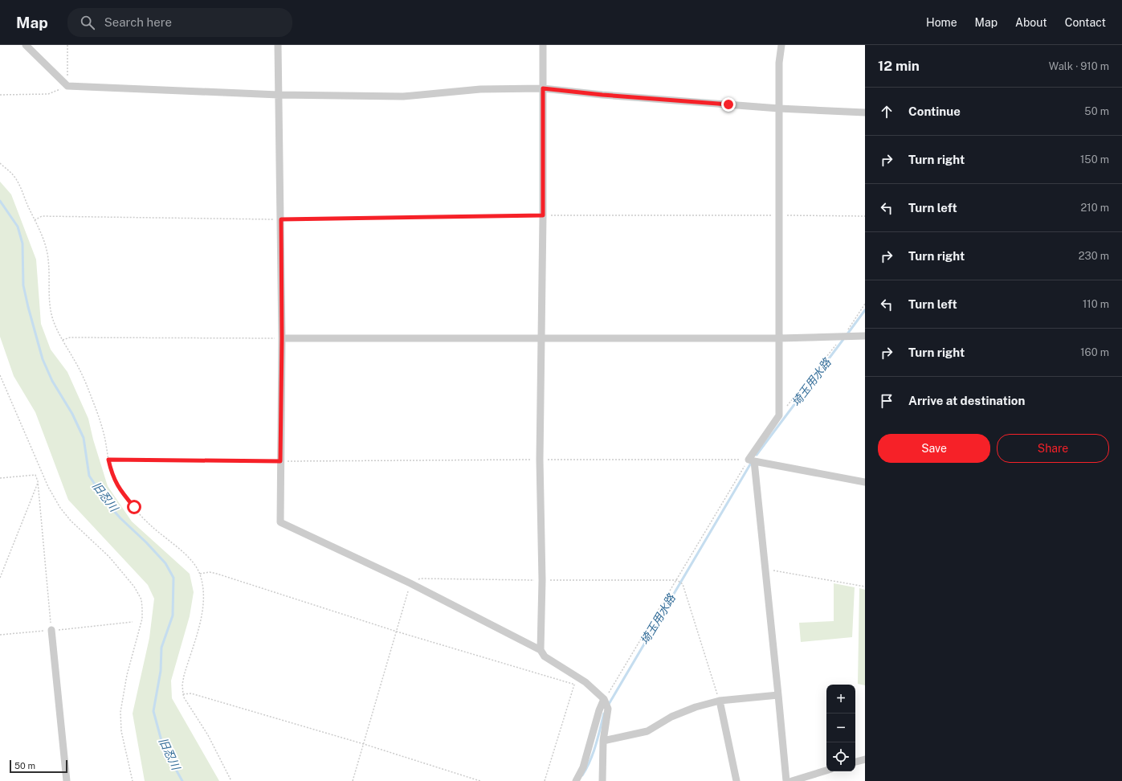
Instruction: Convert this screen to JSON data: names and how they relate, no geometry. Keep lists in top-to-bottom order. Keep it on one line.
{"water":["埼玉用水路","旧忍川"],"scale_bar":"50 m","page":{"header":"Map","search":"Search here","nav":["Home","Map","About","Contact"],"heading":["12 min","Walk · 910 m"],"list":[["Continue","50 m"],["Turn right","150 m"],["Turn left","210 m"],["Turn right","230 m"],["Turn left","110 m"],["Turn right","160 m"],"Arrive at destination"],"buttons":["Save","Share"],"map_buttons":["+","−"],"scale":"50 m"}}
